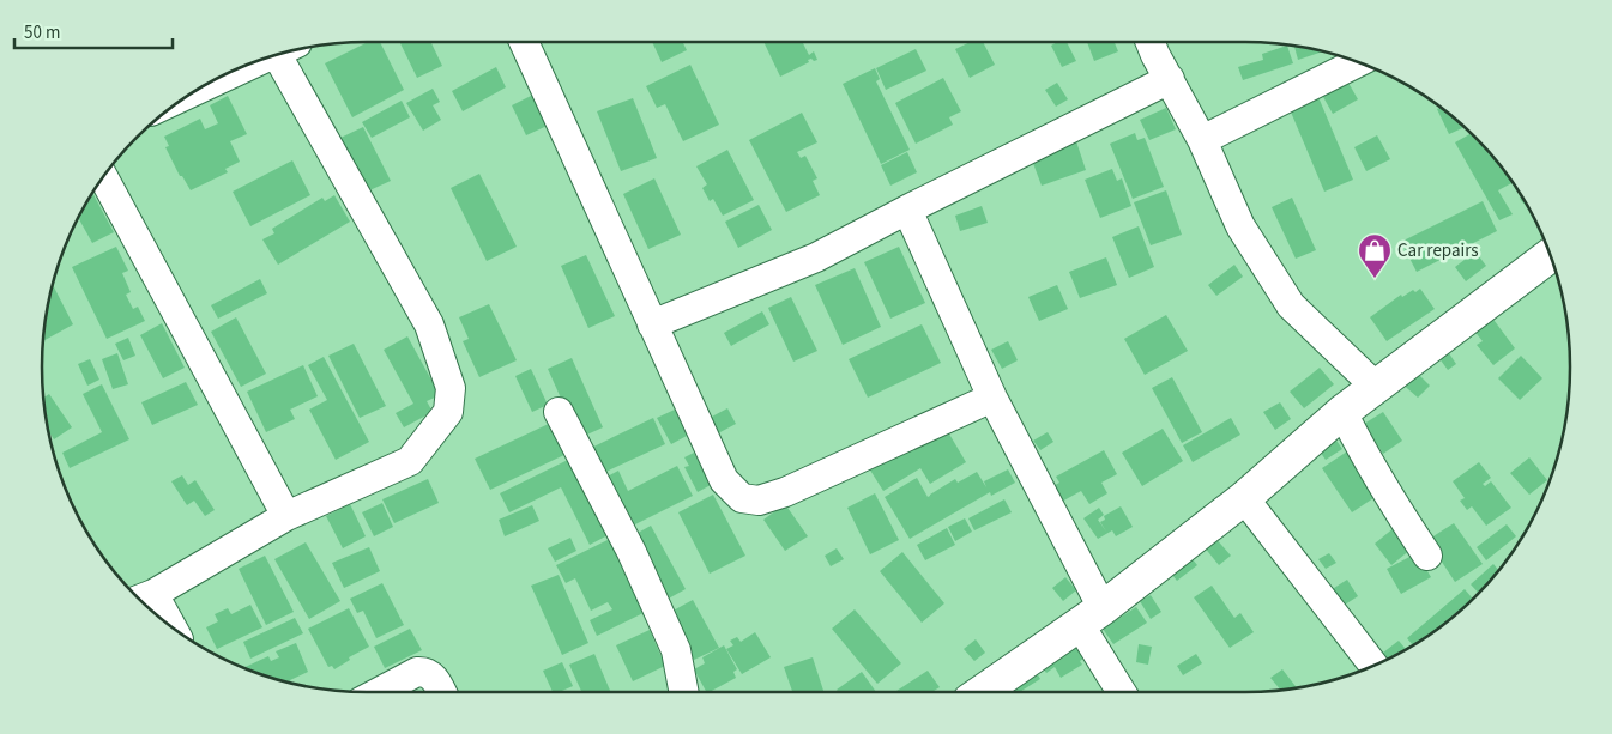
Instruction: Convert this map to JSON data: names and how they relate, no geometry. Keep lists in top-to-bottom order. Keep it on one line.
{"places":{"shop":["Car repairs"]},"scale_bar":"50 m"}
